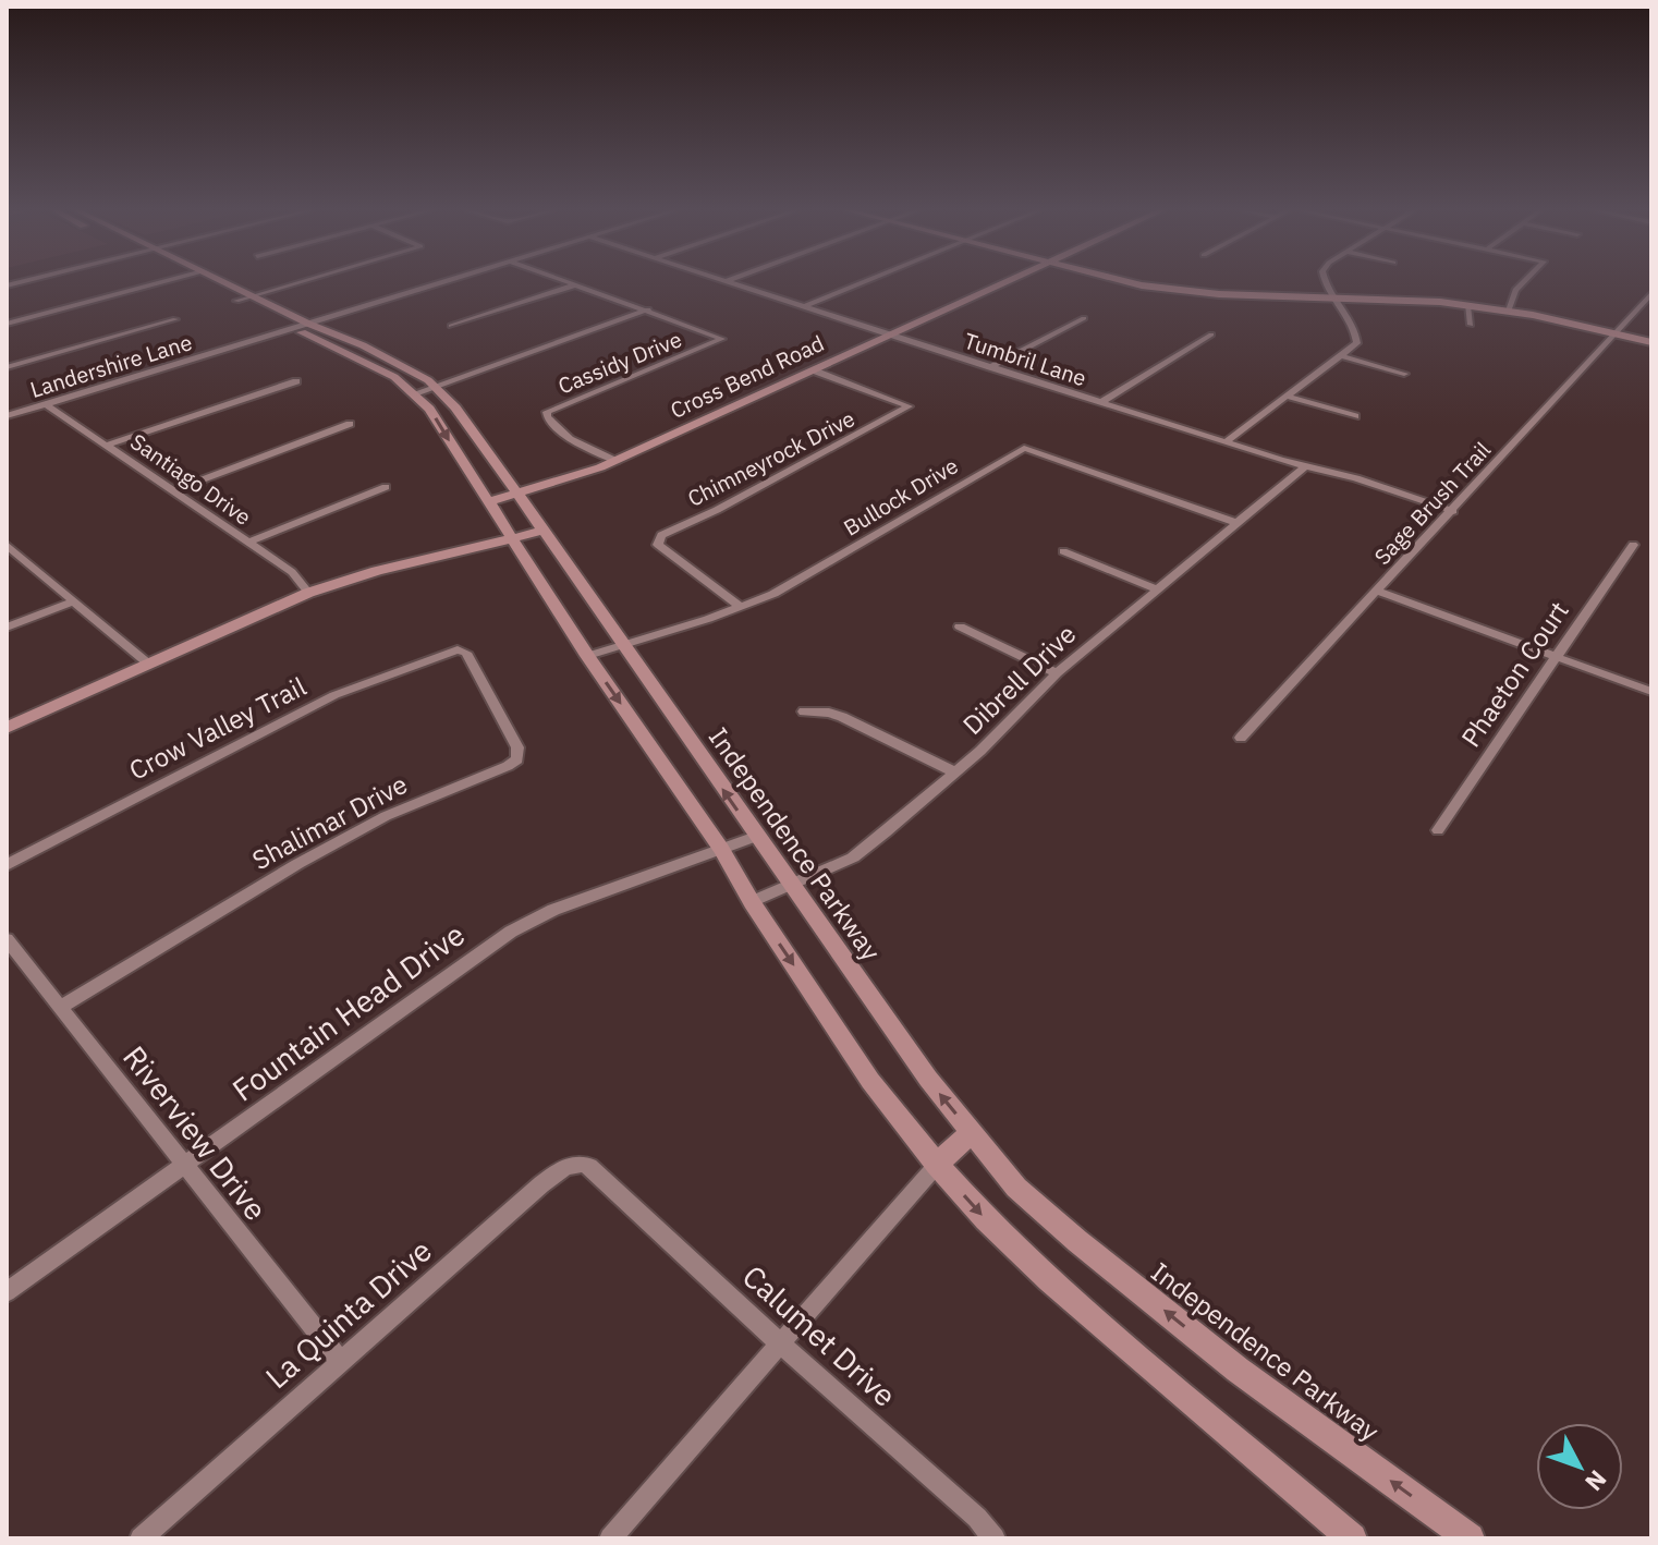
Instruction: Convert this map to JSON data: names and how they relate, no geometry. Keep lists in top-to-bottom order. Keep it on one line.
{"streets":{"main road":["Cross Bend Road","Independence Parkway"],"street":["Tumbril Lane","Cassidy Drive","Landershire Lane","Chimneyrock Drive","Santiago Drive","Bullock Drive","Sage Brush Trail","Phaeton Court","Dibrell Drive","Crow Valley Trail","Shalimar Drive","Fountain Head Drive","Riverview Drive","La Quinta Drive","Calumet Drive"]},"crossings":[["Tumbril Lane","Cross Bend Road"],["Tumbril Lane","Sage Brush Trail"],["Tumbril Lane","Dibrell Drive"],["Cassidy Drive","Cross Bend Road"],["Landershire Lane","Santiago Drive"],["Landershire Lane","Independence Parkway"],["Cross Bend Road","Chimneyrock Drive"],["Cross Bend Road","Independence Parkway"],["Chimneyrock Drive","Bullock Drive"],["Bullock Drive","Dibrell Drive"],["Bullock Drive","Independence Parkway"],["Dibrell Drive","Independence Parkway"],["Crow Valley Trail","Shalimar Drive"],["Shalimar Drive","Riverview Drive"],["Independence Parkway","Fountain Head Drive"],["Fountain Head Drive","Riverview Drive"],["Riverview Drive","La Quinta Drive"],["La Quinta Drive","Calumet Drive"]],"north":"bottom right"}
